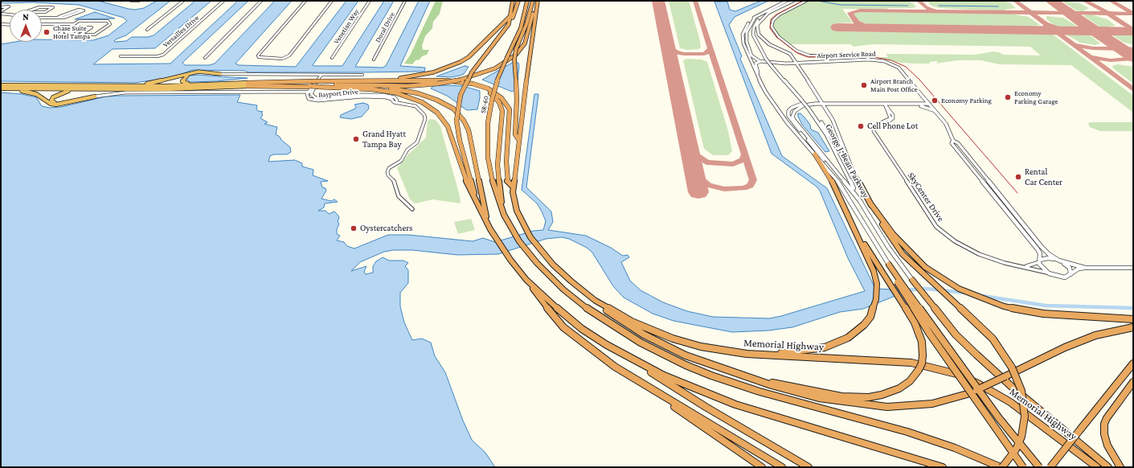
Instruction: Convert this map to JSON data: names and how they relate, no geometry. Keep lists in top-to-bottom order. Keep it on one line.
{"streets":{"highway":["SR-60","Memorial Highway"],"street":["Venetian Way","Doral Drive","Versailles Drive","Airport Service Road","Bayport Drive","George J. Bean Parkway","SkyCenter Drive"]},"crossings":[["Airport Service Road","SkyCenter Drive"]],"places":["Chase Suite Hotel Tampa","Airport Branch Main Post Office","Economy Parking Garage","Economy Parking","Cell Phone Lot","Grand Hyatt Tampa Bay","Rental Car Center","Oystercatchers"],"north":"top"}
